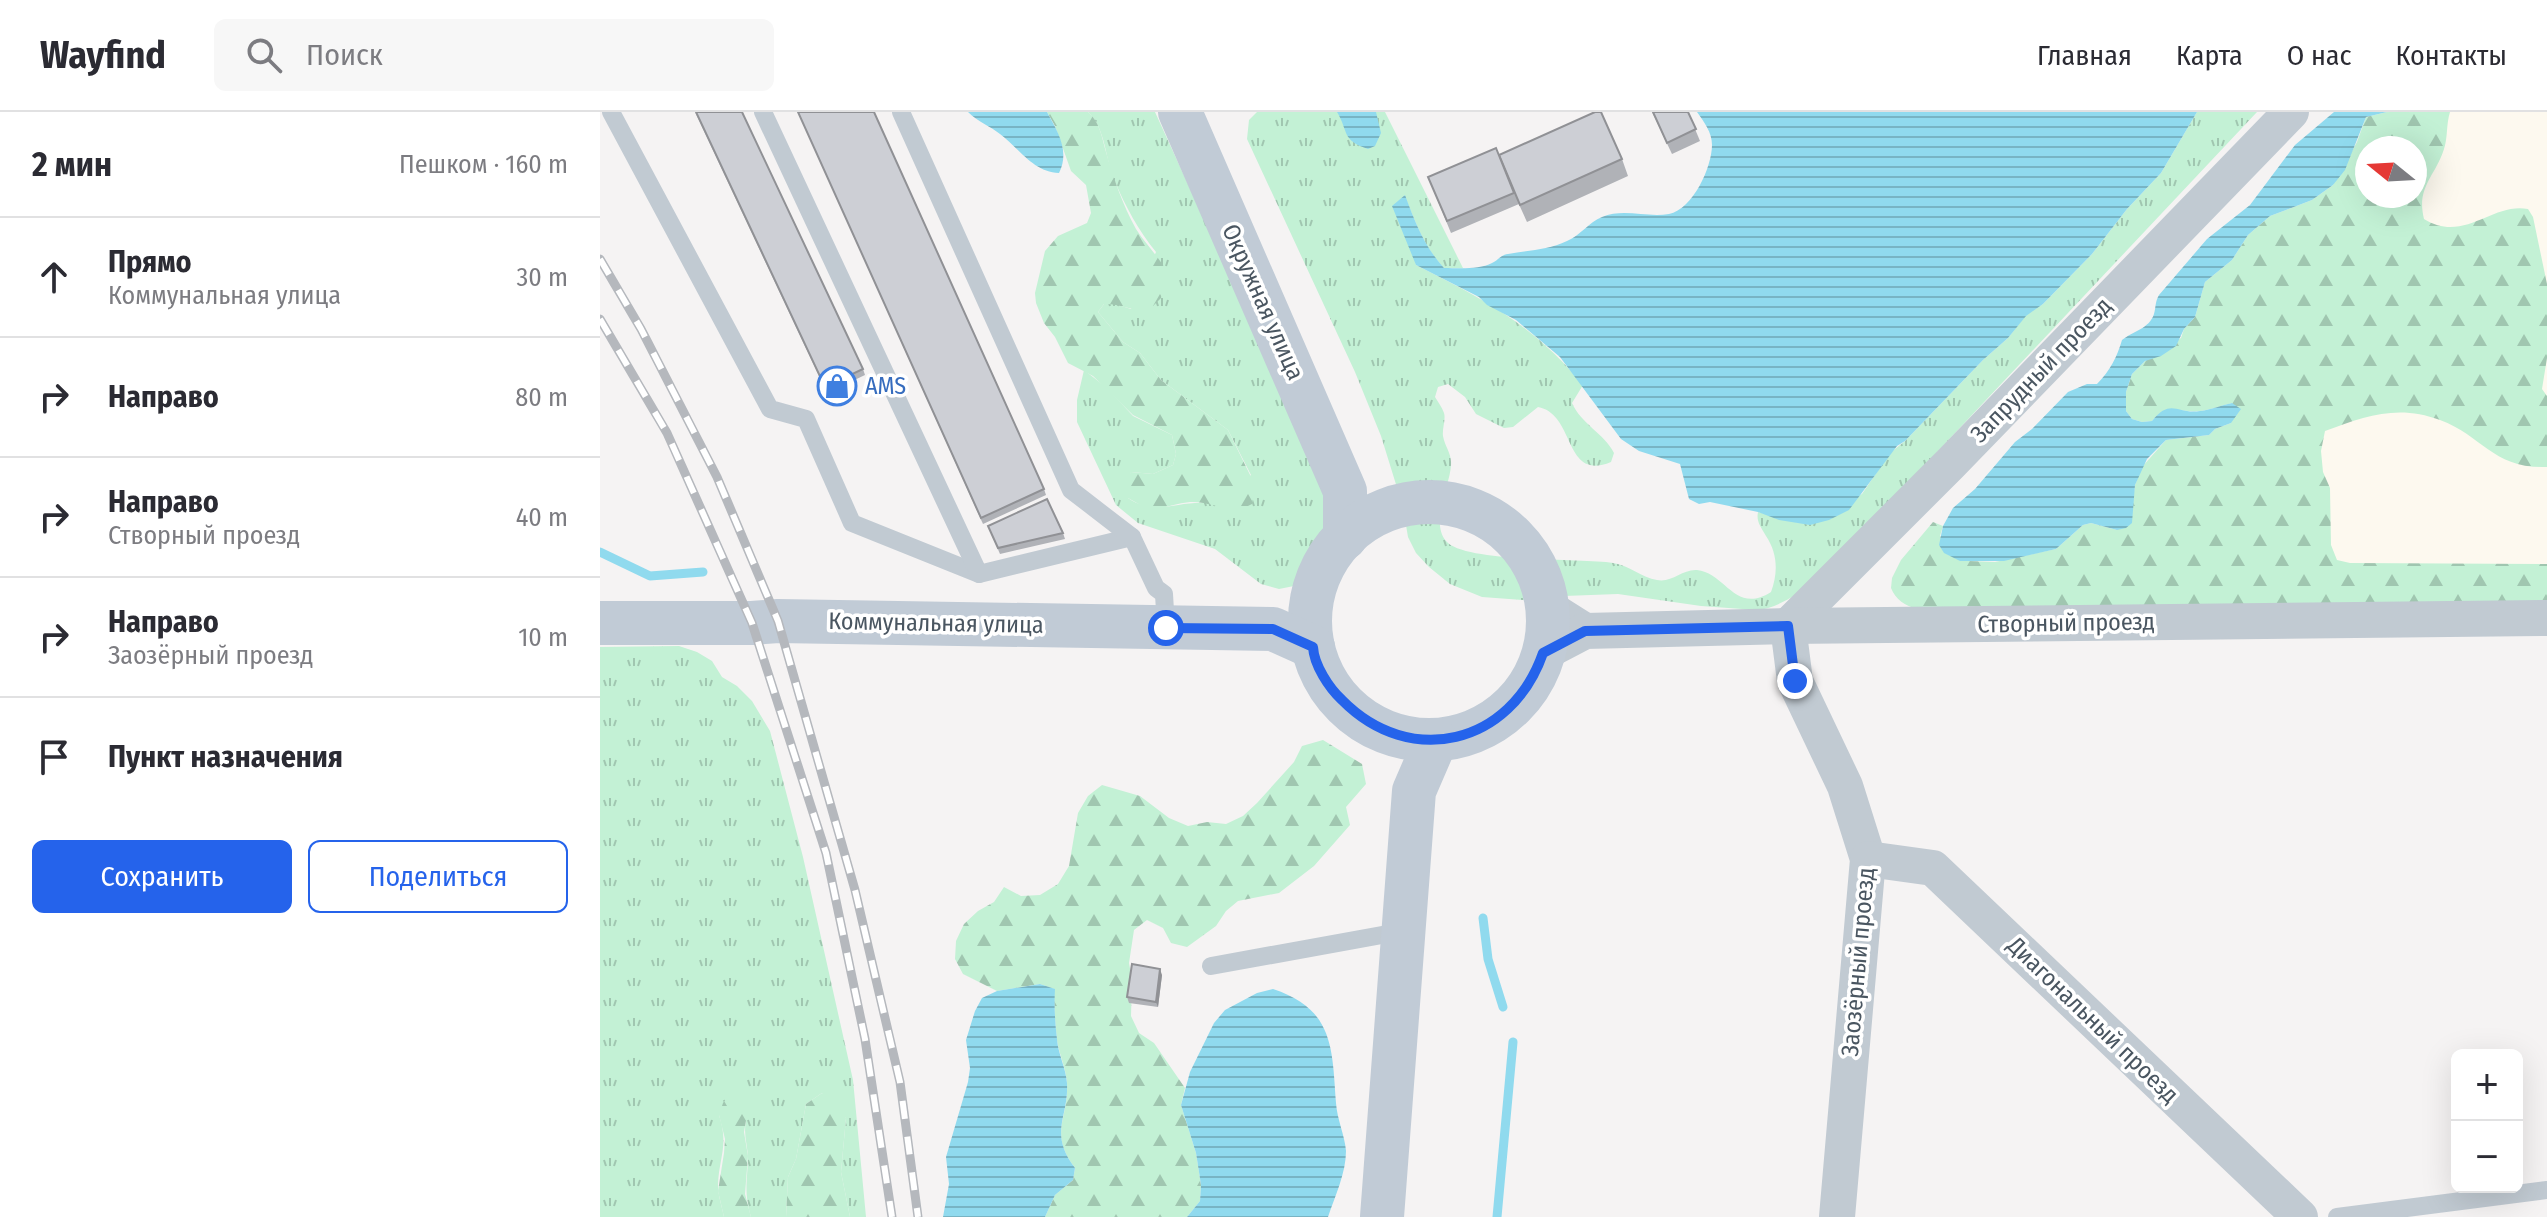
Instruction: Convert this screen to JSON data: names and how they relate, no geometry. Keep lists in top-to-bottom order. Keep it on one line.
{"streets":{"main road":["Окружная улица","Коммунальная улица"],"street":["Запрудный проезд","Створный проезд","Заозёрный проезд","Диагональный проезд"]},"crossings":[["Запрудный проезд","Створный проезд"],["Запрудный проезд","Заозёрный проезд"],["Створный проезд","Заозёрный проезд"],["Заозёрный проезд","Диагональный проезд"]],"places":{"shop":["AMS"]},"north":"left","page":{"header":"Wayfind","search":"Поиск","nav":["Главная","Карта","О нас","Контакты"],"heading":["2 мин","Пешком · 160 m"],"list":[["Прямо","Коммунальная улица","30 m"],["Направо","80 m"],["Направо","Створный проезд","40 m"],["Направо","Заозёрный проезд","10 m"],"Пункт назначения"],"buttons":["Сохранить","Поделиться"],"map_buttons":["+","−"]}}
